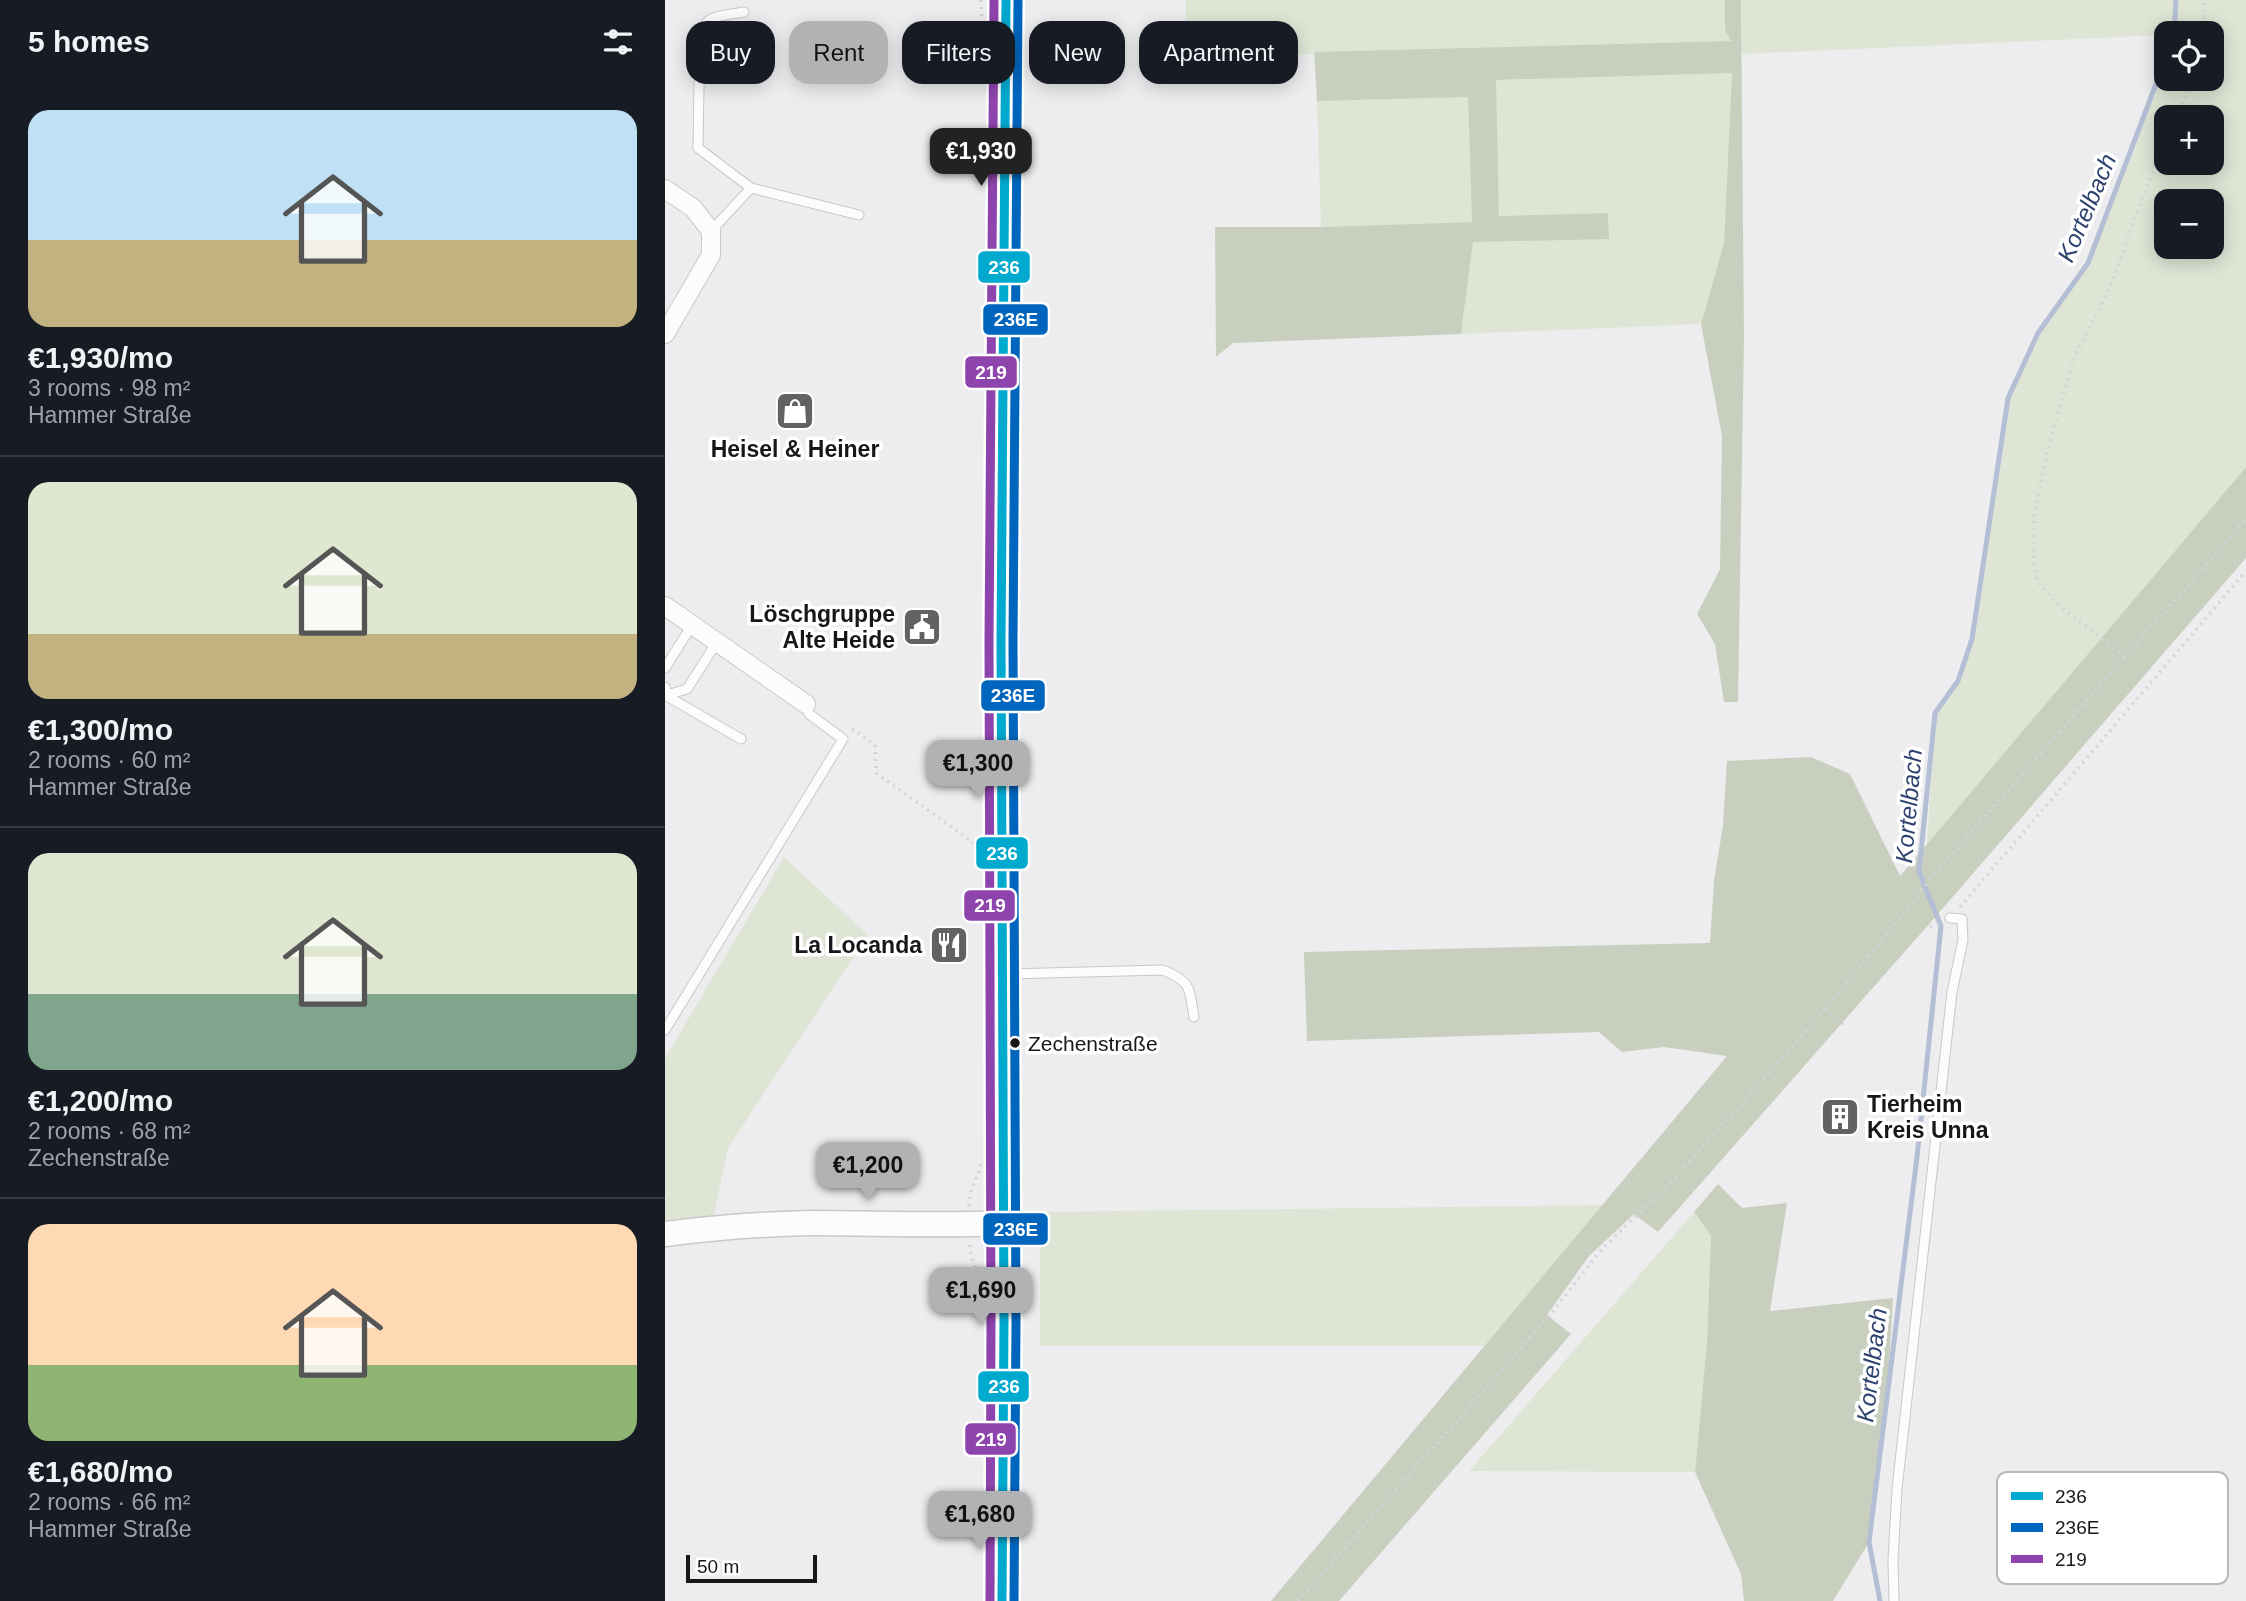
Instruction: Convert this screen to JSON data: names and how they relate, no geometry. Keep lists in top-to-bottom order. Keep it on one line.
{"water":["Kortelbach"],"places":{"shop":["Heisel & Heiner"],"public building":["Löschgruppe Alte Heide"],"restaurant":["La Locanda"],"other":["Zechenstraße"],"building":["Tierheim Kreis Unna"]},"lines":["transit line 236","transit line 236E","transit line 219"],"legend":["236","236E","219"],"scale_bar":"50 m","page":{"heading":"5 homes","map_buttons":["+","−"],"chip":["Buy","Rent","Filters","New","Apartment"],"list":[{"name":"€1,930/mo","note":"3 rooms · 98 m² · Hammer Straße"},{"name":"€1,300/mo","note":"2 rooms · 60 m² · Hammer Straße"},{"name":"€1,200/mo","note":"2 rooms · 68 m² · Zechenstraße"},{"name":"€1,680/mo","note":"2 rooms · 66 m² · Hammer Straße"}],"price":["€1,930","€1,300","€1,200","€1,690","€1,680"],"scale":"50 m"}}
